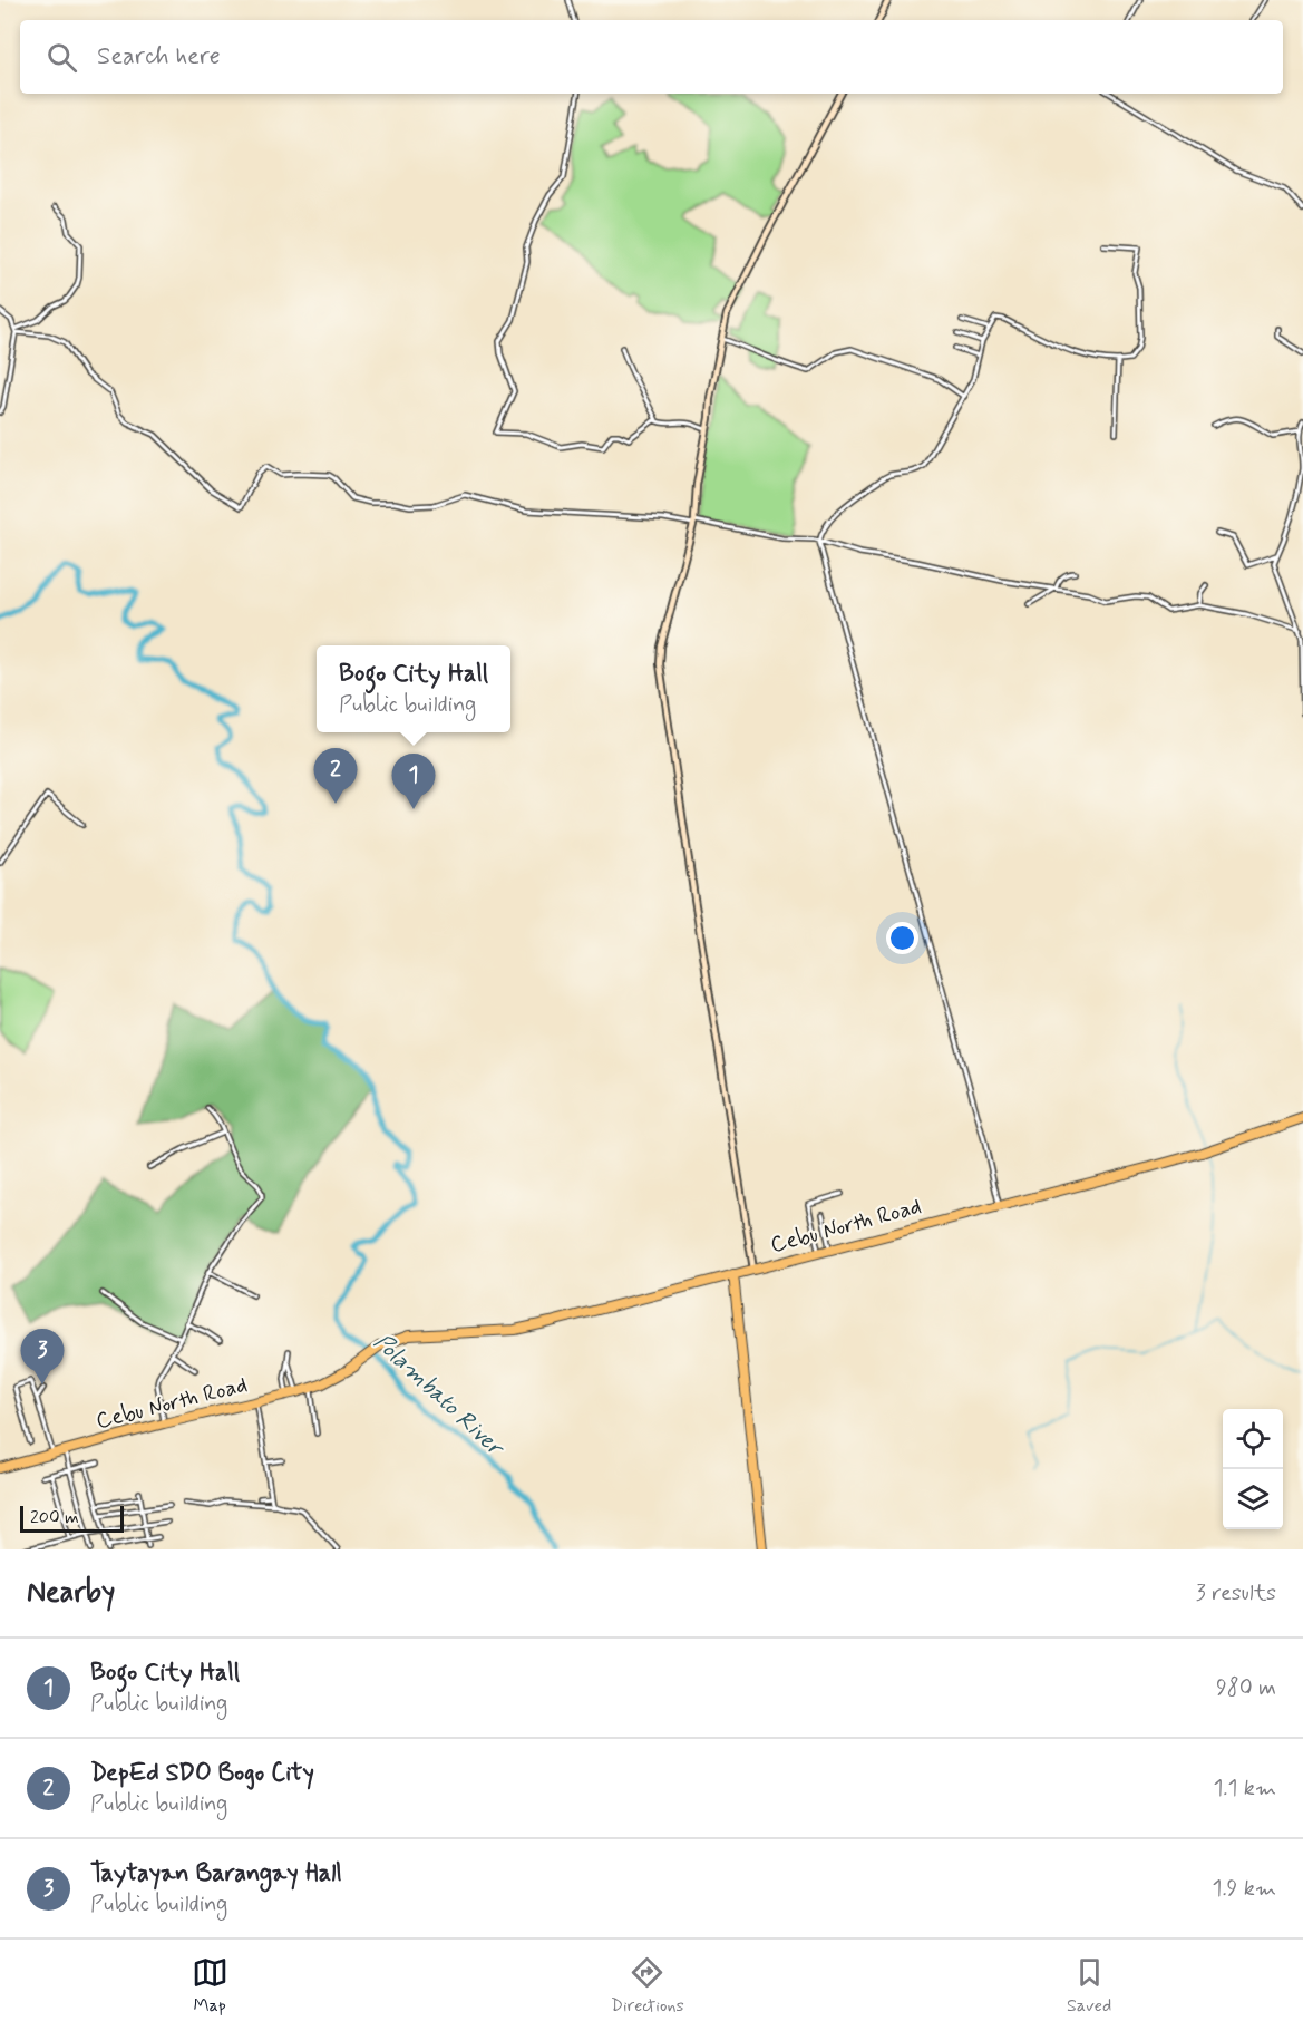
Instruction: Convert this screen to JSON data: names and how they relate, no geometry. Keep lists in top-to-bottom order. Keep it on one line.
{"streets":{"highway":["Cebu North Road"]},"water":["Polambato River"],"scale_bar":"200 m","page":{"search":"Search here","popup":["Bogo City Hall","Public building"],"pins":["2","1","3"],"scale":"200 m","heading":["Nearby","3 results"],"list":[{"mark":"1","name":"Bogo City Hall","note":"Public building","value":"980 m"},{"mark":"2","name":"DepEd SDO Bogo City","note":"Public building","value":"1.1 km"},{"mark":"3","name":"Taytayan Barangay Hall","note":"Public building","value":"1.9 km"}],"nav":["Map","Directions","Saved"]}}
